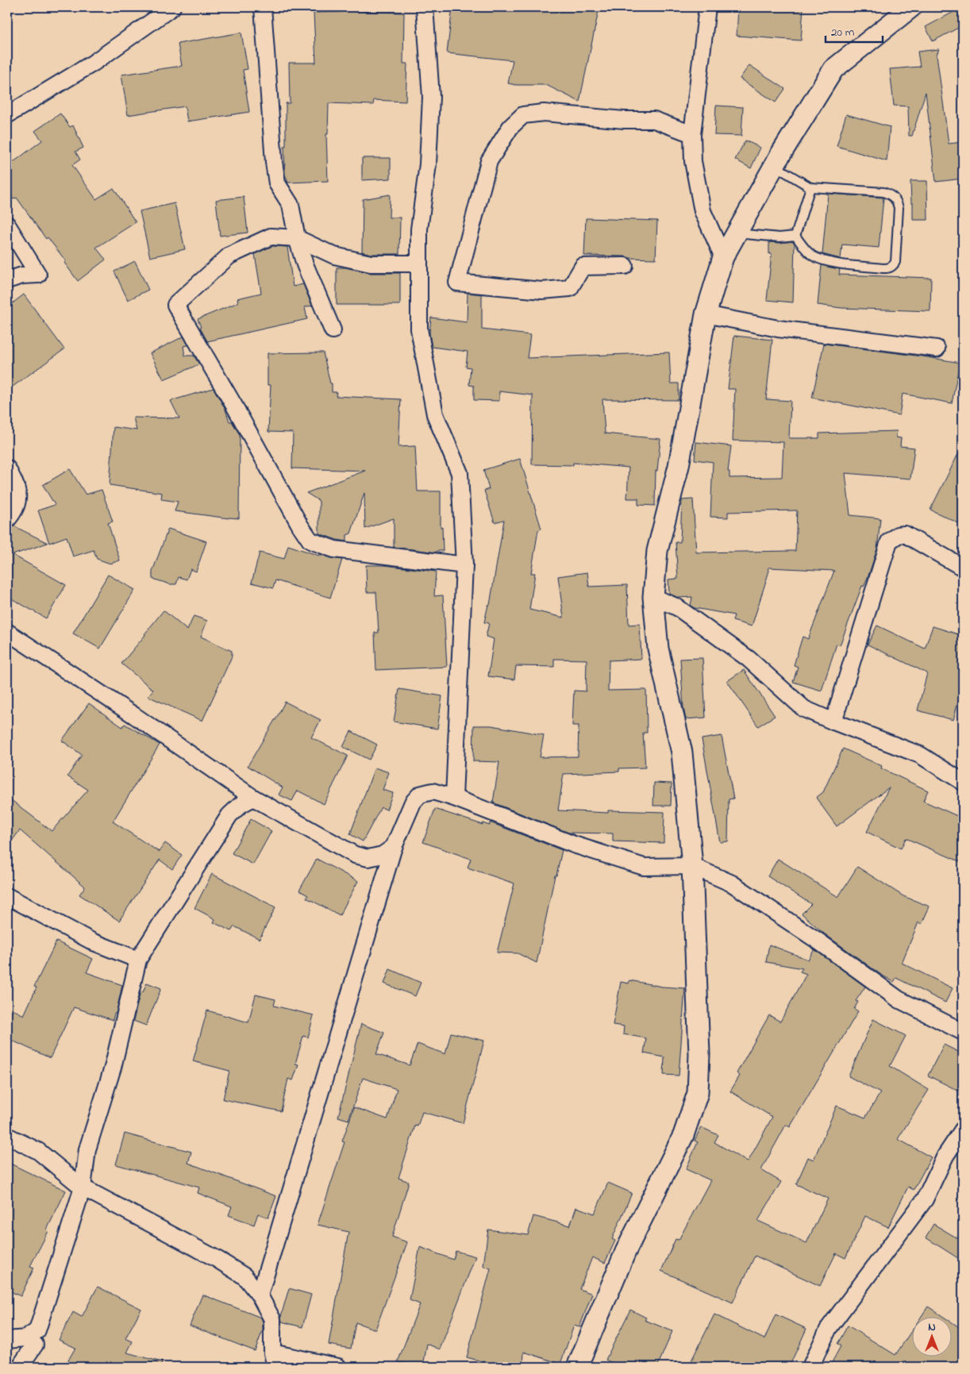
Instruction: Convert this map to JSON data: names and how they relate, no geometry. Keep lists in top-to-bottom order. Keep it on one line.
{"scale_bar":"20 m","north":"top"}
